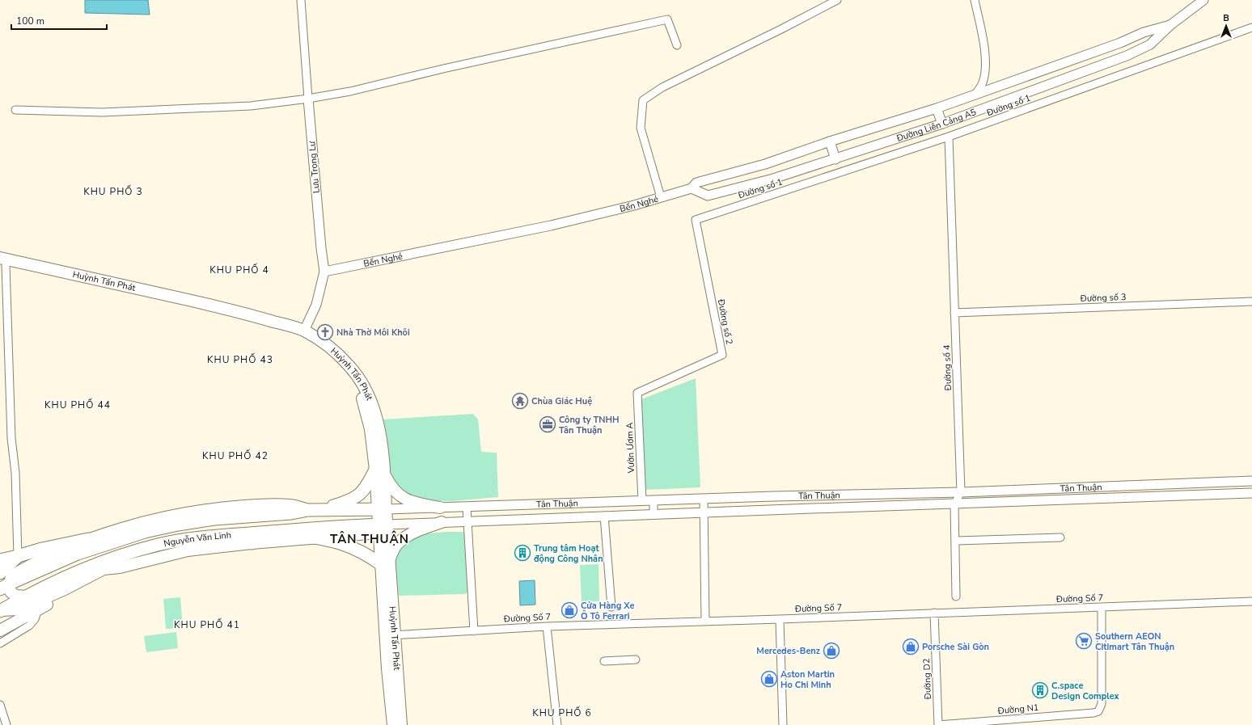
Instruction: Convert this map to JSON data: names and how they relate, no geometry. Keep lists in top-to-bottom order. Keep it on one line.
{"streets":{"highway":["Nguyễn Văn Linh"],"main road":["Huỳnh Tấn Phát"],"street":["Đường số 1","Đường Liên Cảng A5","Lưu Trọng Lư","Bến Nghé","Đường số 3","Đường số 2","Đường số 4","Vườn Ươm A","Tân Thuận","Đường Số 7","Đường D2","Đường N1"]},"crossings":[["Đường số 1","Đường số 2"],["Đường số 1","Đường số 4"],["Đường Liên Cảng A5","Bến Nghé"],["Lưu Trọng Lư","Bến Nghé"],["Lưu Trọng Lư","Huỳnh Tấn Phát"],["Huỳnh Tấn Phát","Tân Thuận"],["Huỳnh Tấn Phát","Nguyễn Văn Linh"],["Huỳnh Tấn Phát","Đường Số 7"],["Đường số 3","Đường số 4"],["Đường số 2","Vườn Ươm A"],["Đường số 4","Tân Thuận"],["Vườn Ươm A","Tân Thuận"],["Tân Thuận","Nguyễn Văn Linh"],["Đường Số 7","Đường D2"],["Đường Số 7","Đường N1"],["Đường D2","Đường N1"]],"districts":["KHU PHỐ 3","KHU PHỐ 4","KHU PHỐ 43","KHU PHỐ 44","KHU PHỐ 42","TÂN THUẬN","KHU PHỐ 41","KHU PHỐ 6"],"places":{"church":["Nhà Thờ Môi Khôi"],"temple":["Chùa Giác Huệ"],"office":["Công ty TNHH Tân Thuận"],"building":["Trung tâm Hoạt động Công Nhân","C.space Design Complex"],"shop":["Cửa Hàng Xe Ô Tô Ferrari","Porsche Sài Gòn","Mercedes-Benz","Aston Martin Ho Chi Minh"],"supermarket":["Southern AEON Citimart Tân Thuận"]},"scale_bar":"100 m","north":"top"}
